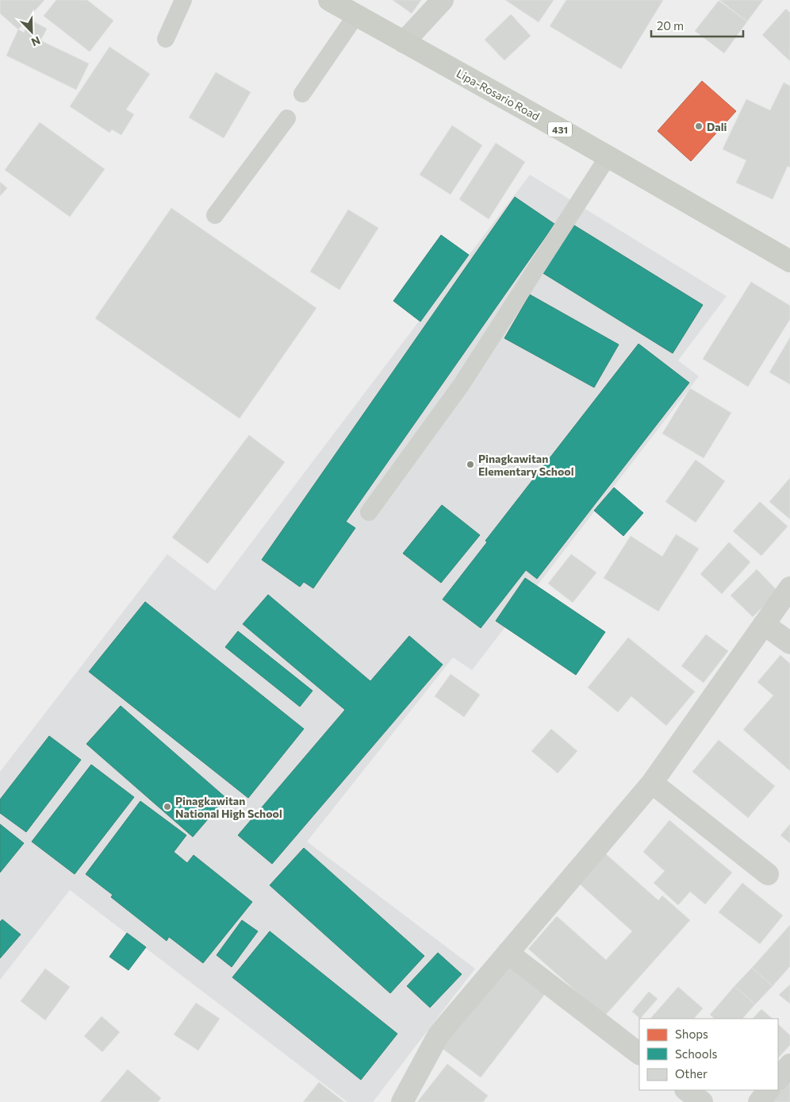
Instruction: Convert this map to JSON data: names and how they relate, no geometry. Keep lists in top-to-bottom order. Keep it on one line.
{"streets":{"main road":["Lipa-Rosario Road","431"]},"places":["Dali","Pinagkawitan Elementary School","Pinagkawitan National High School"],"legend":["Shops","Schools","Other"],"scale_bar":"20 m","north":"bottom right"}
